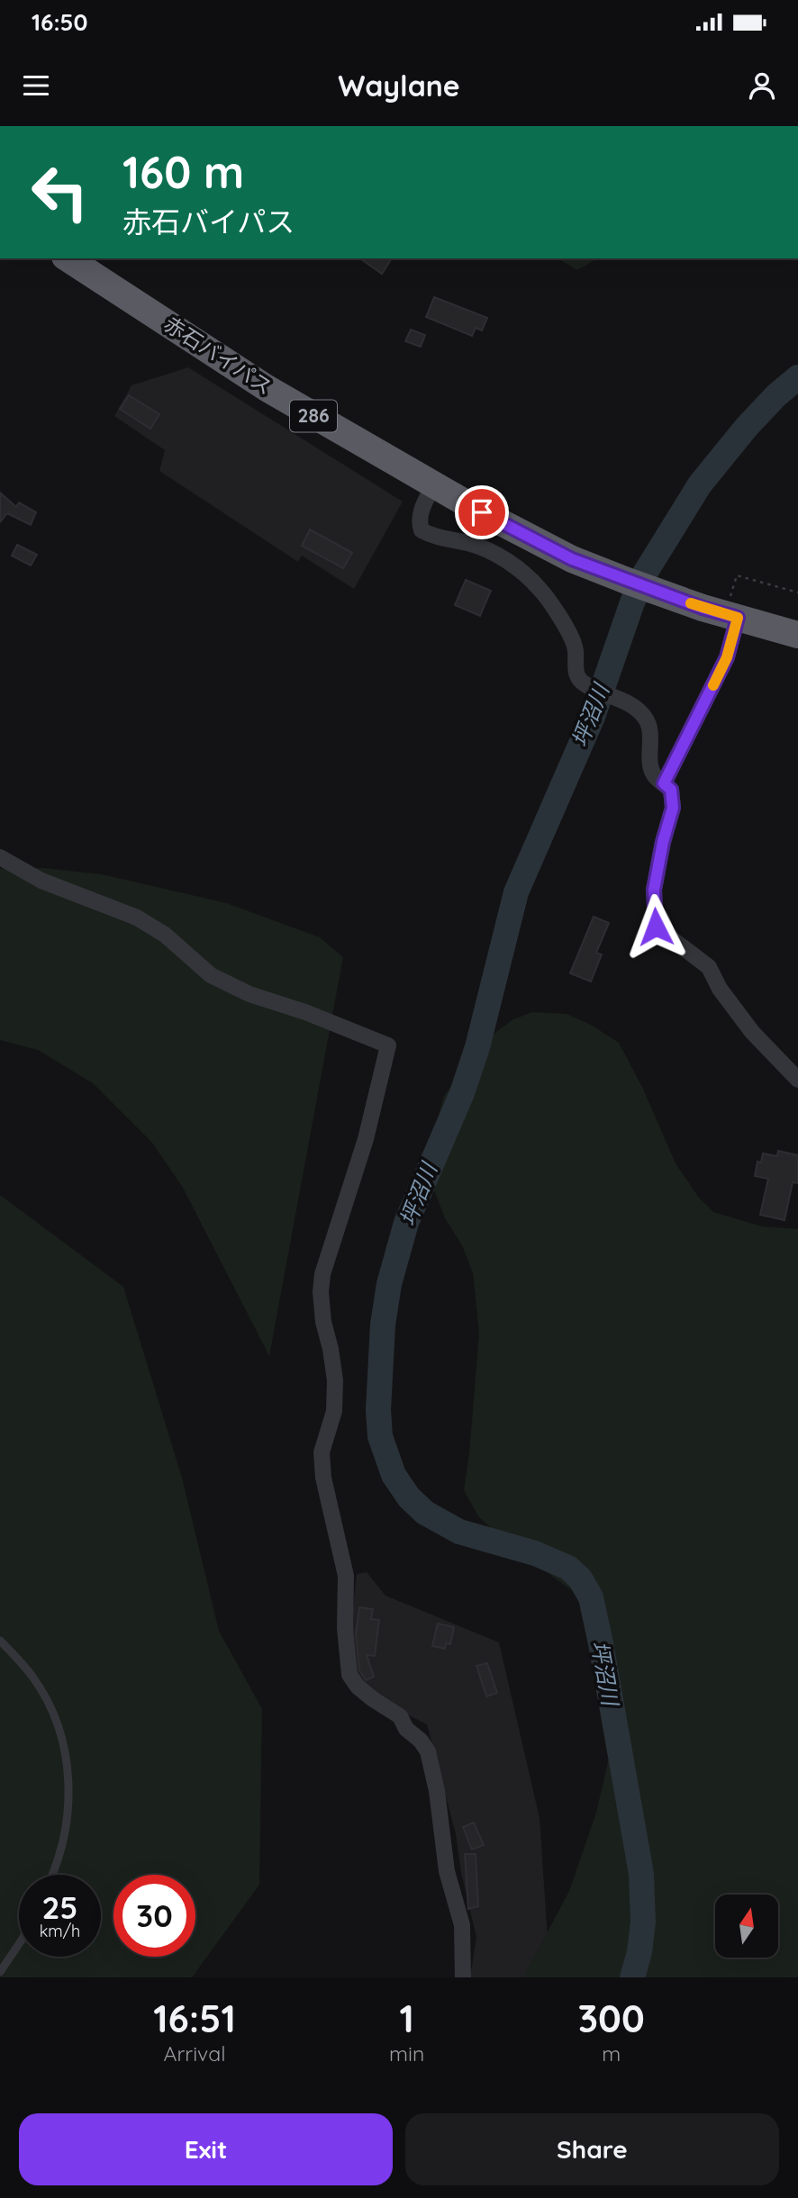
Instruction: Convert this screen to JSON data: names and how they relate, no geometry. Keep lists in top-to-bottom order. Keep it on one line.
{"streets":{"highway":["赤石バイパス","286"]},"crossings":[["赤石バイパス","286"]],"water":["坪沼川"],"north":"top","page":{"status":"16:50","header":"Waylane","turn":["160 m","赤石バイパス"],"speed":"25 km/h","limit":"30","eta":["16:51","Arrival","1","min","300","m"],"buttons":["Exit","Share"]}}
